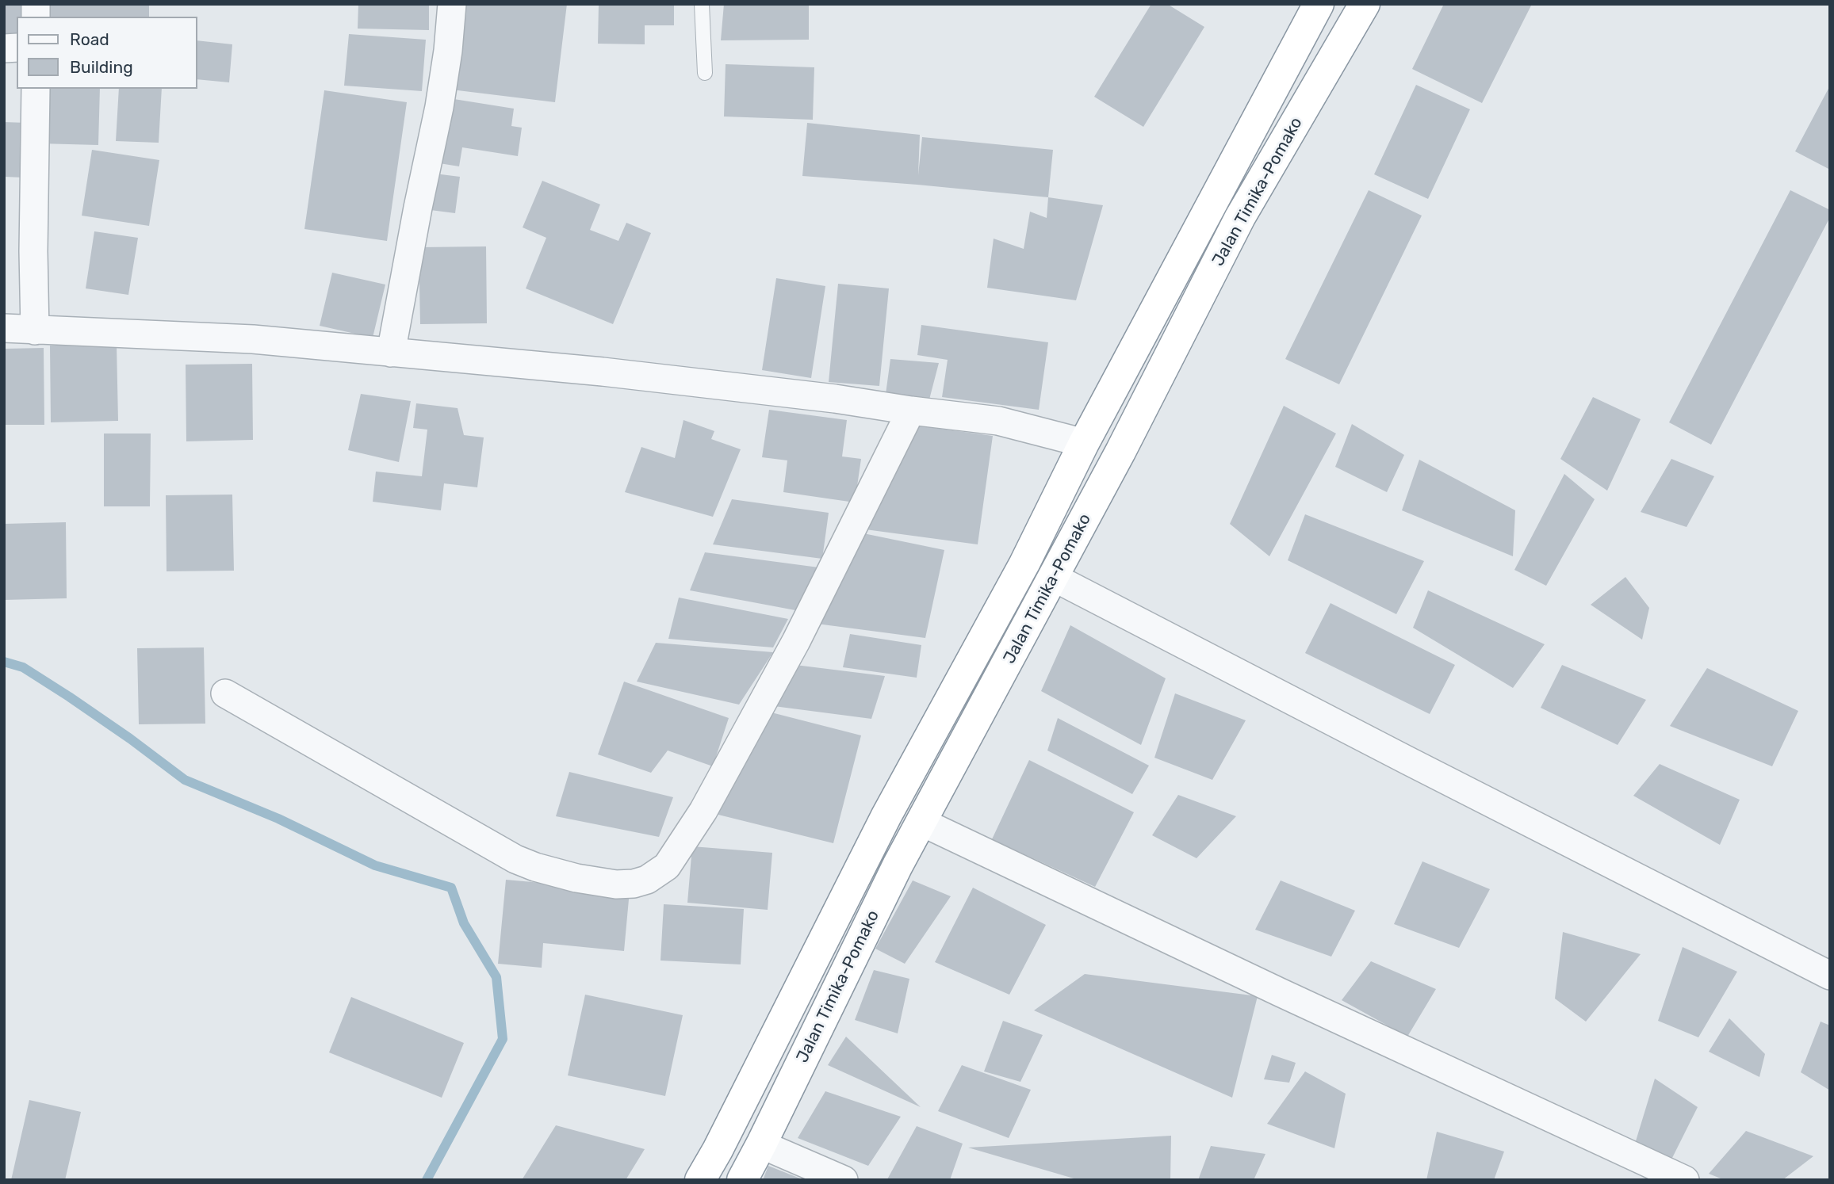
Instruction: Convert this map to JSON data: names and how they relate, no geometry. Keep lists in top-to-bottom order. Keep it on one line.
{"streets":{"highway":["Jalan Timika-Pomako"]},"legend":["Road","Building"]}
